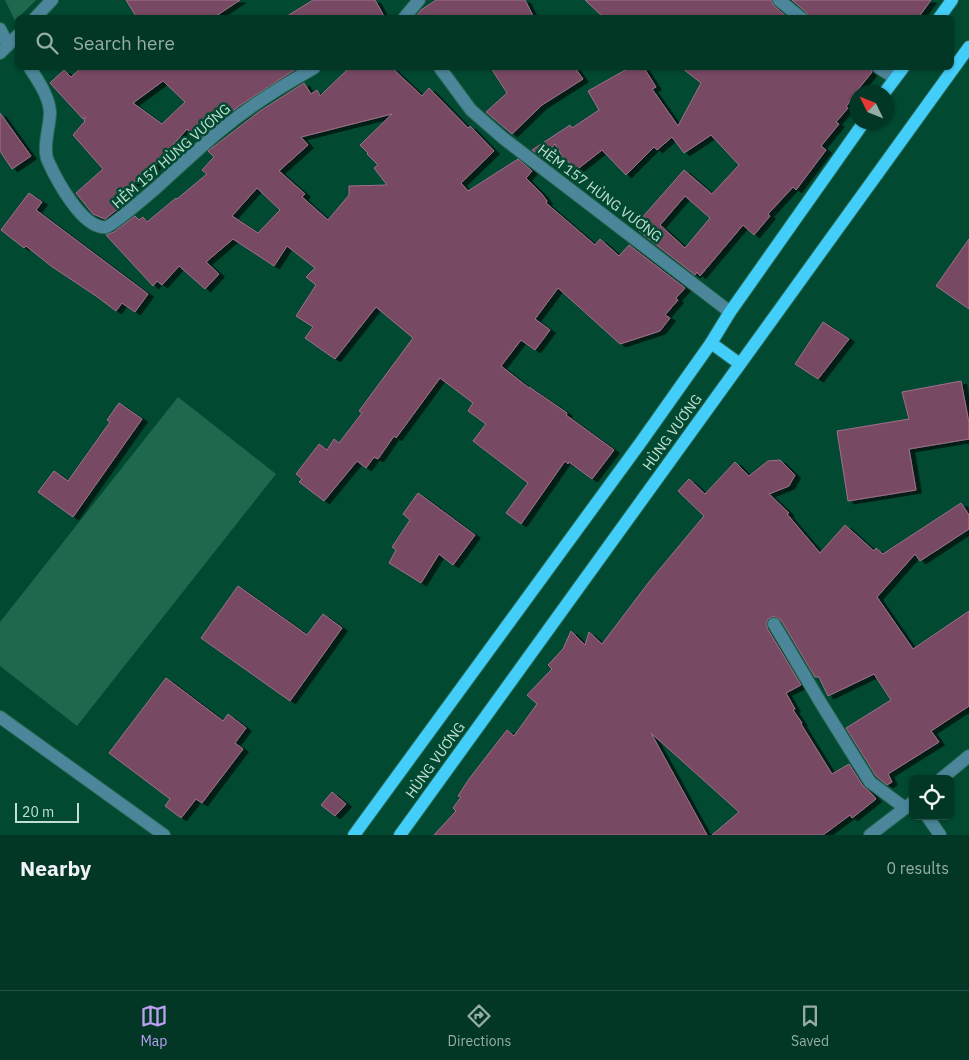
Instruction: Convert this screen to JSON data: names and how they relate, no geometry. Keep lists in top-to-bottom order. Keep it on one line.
{"streets":{"main road":["HÙNG VƯƠNG"],"street":["HẺM 157 HÙNG VƯƠNG"]},"crossings":[["HẺM 157 HÙNG VƯƠNG","HÙNG VƯƠNG"]],"scale_bar":"20 m","north":"top left","page":{"search":"Search here","scale":"20 m","heading":["Nearby","0 results"],"nav":["Map","Directions","Saved"]}}
